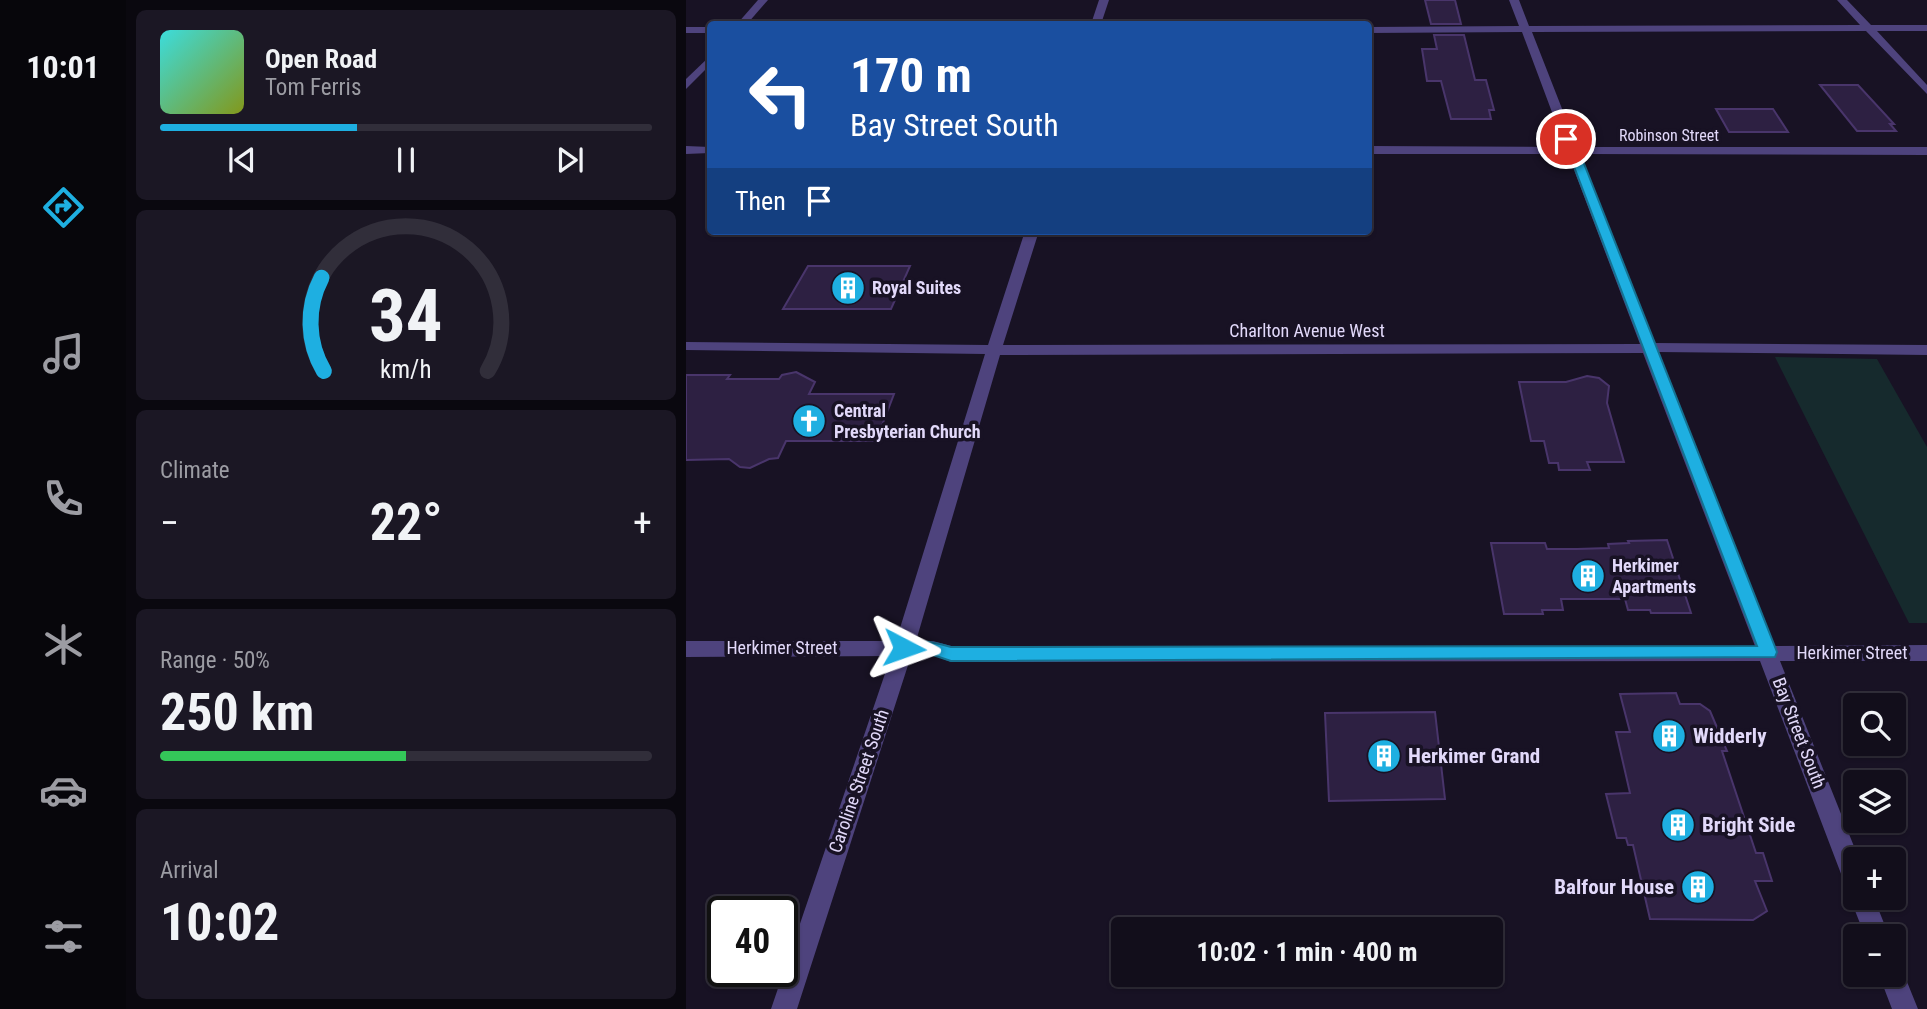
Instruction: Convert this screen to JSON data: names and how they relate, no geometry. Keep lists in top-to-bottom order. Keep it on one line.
{"streets":{"street":["Robinson Street","Charlton Avenue West","Herkimer Street","Bay Street South","Caroline Street South"]},"crossings":[["Robinson Street","Bay Street South"],["Charlton Avenue West","Bay Street South"],["Charlton Avenue West","Caroline Street South"],["Herkimer Street","Bay Street South"],["Herkimer Street","Caroline Street South"]],"places":{"building":["Royal Suites","Herkimer Apartments","Widderly","Herkimer Grand","Bright Side","Balfour House"],"church":["Central Presbyterian Church"]},"page":{"tabs":"10:01","turn":["170 m","Bay Street South"],"song":["Open Road","Tom Ferris"],"then":"Then","tile":["Climate",["Range · 50%","250 km"],["Arrival","10:02"]],"heat":["−","22°","+"],"map_buttons":["+","−"],"limit":"40","trip":"10:02 · 1 min · 400 m","gauge":["34","km/h"]}}
